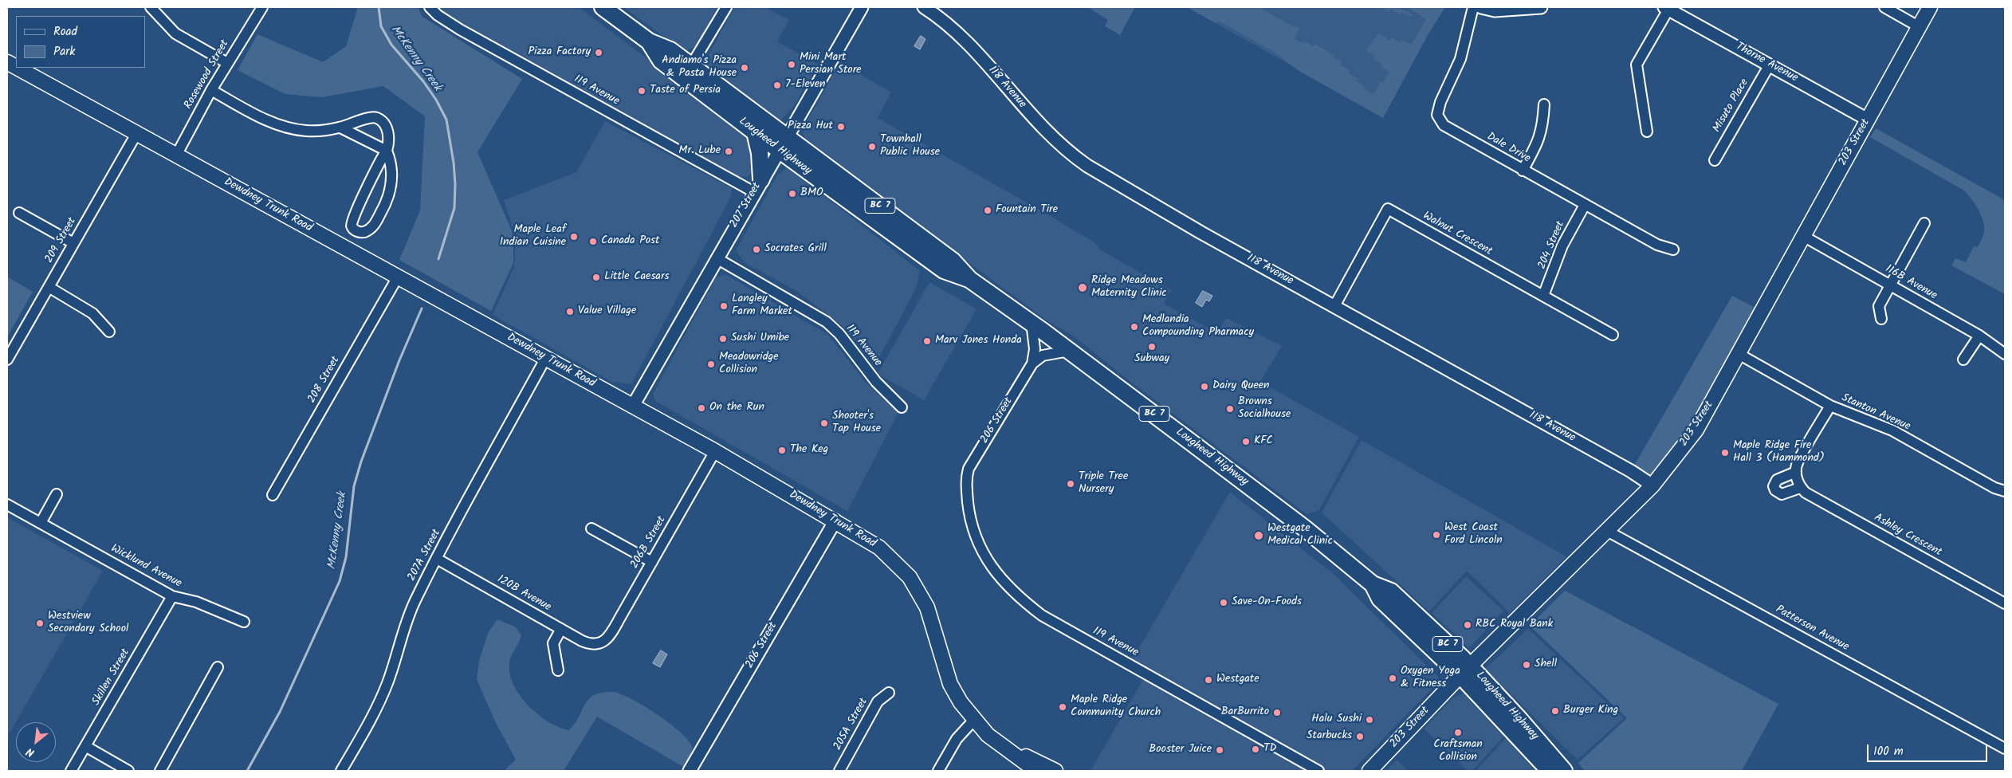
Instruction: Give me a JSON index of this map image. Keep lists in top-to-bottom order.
{
  "streets": {
    "highway": ["Lougheed Highway", "BC 7"],
    "main road": ["203 Street", "Dewdney Trunk Road"],
    "street": [
      "Thorne Avenue",
      "Rosewood Street",
      "118 Avenue",
      "119 Avenue",
      "Misuto Place",
      "Dale Drive",
      "207 Street",
      "Walnut Crescent",
      "209 Street",
      "204 Street",
      "116B Avenue",
      "208 Street",
      "Stanton Avenue",
      "206 Street",
      "Ashley Crescent",
      "206B Street",
      "207A Street",
      "Wicklund Avenue",
      "120B Avenue",
      "Patterson Avenue",
      "Skillen Street",
      "205A Street"
    ]
  },
  "crossings": [
    ["Thorne Avenue", "Misuto Place"],
    ["Thorne Avenue", "203 Street"],
    ["Rosewood Street", "Dewdney Trunk Road"],
    ["118 Avenue", "203 Street"],
    ["118 Avenue", "Walnut Crescent"],
    ["119 Avenue", "207 Street"],
    ["119 Avenue", "206 Street"],
    ["203 Street", "Lougheed Highway"],
    ["203 Street", "116B Avenue"],
    ["203 Street", "Stanton Avenue"],
    ["203 Street", "Patterson Avenue"],
    ["Lougheed Highway", "207 Street"],
    ["Lougheed Highway", "206 Street"],
    ["Dale Drive", "204 Street"],
    ["Dewdney Trunk Road", "207 Street"],
    ["Dewdney Trunk Road", "209 Street"],
    ["Dewdney Trunk Road", "208 Street"],
    ["Dewdney Trunk Road", "206 Street"],
    ["Dewdney Trunk Road", "206B Street"],
    ["Dewdney Trunk Road", "207A Street"],
    ["Walnut Crescent", "204 Street"],
    ["206B Street", "120B Avenue"],
    ["207A Street", "120B Avenue"],
    ["Wicklund Avenue", "Skillen Street"]
  ],
  "water": ["McKenny Creek"],
  "places": [
    "Pizza Factory",
    "Mini Mart Persian Store",
    "Andiamo's Pizza & Pasta House",
    "7-Eleven",
    "Taste of Persia",
    "Pizza Hut",
    "Townhall Public House",
    "Mr. Lube",
    "BMO",
    "Fountain Tire",
    "Maple Leaf Indian Cuisine",
    "Canada Post",
    "Socrates Grill",
    "Little Caesars",
    "Ridge Meadows Maternity Clinic",
    "Langley Farm Market",
    "Value Village",
    "Medlandia Compounding Pharmacy",
    "Sushi Umibe",
    "Marv Jones Honda",
    "Subway",
    "Meadowridge Collision",
    "Dairy Queen",
    "On the Run",
    "Browns Socialhouse",
    "Shooter's Tap House",
    "KFC",
    "The Keg",
    "Maple Ridge Fire Hall 3 (Hammond)",
    "Triple Tree Nursery",
    "West Coast Ford Lincoln",
    "Westgate Medical Clinic",
    "Save-On-Foods",
    "Westview Secondary School",
    "RBC Royal Bank",
    "Shell",
    "Oxygen Yoga & Fitness",
    "Westgate",
    "Maple Ridge Community Church",
    "Burger King",
    "BarBurrito",
    "Halu Sushi",
    "Craftsman Collision",
    "Starbucks",
    "TD",
    "Booster Juice"
  ],
  "legend": ["Road", "Park"],
  "scale_bar": "100 m",
  "north": "bottom left"
}
